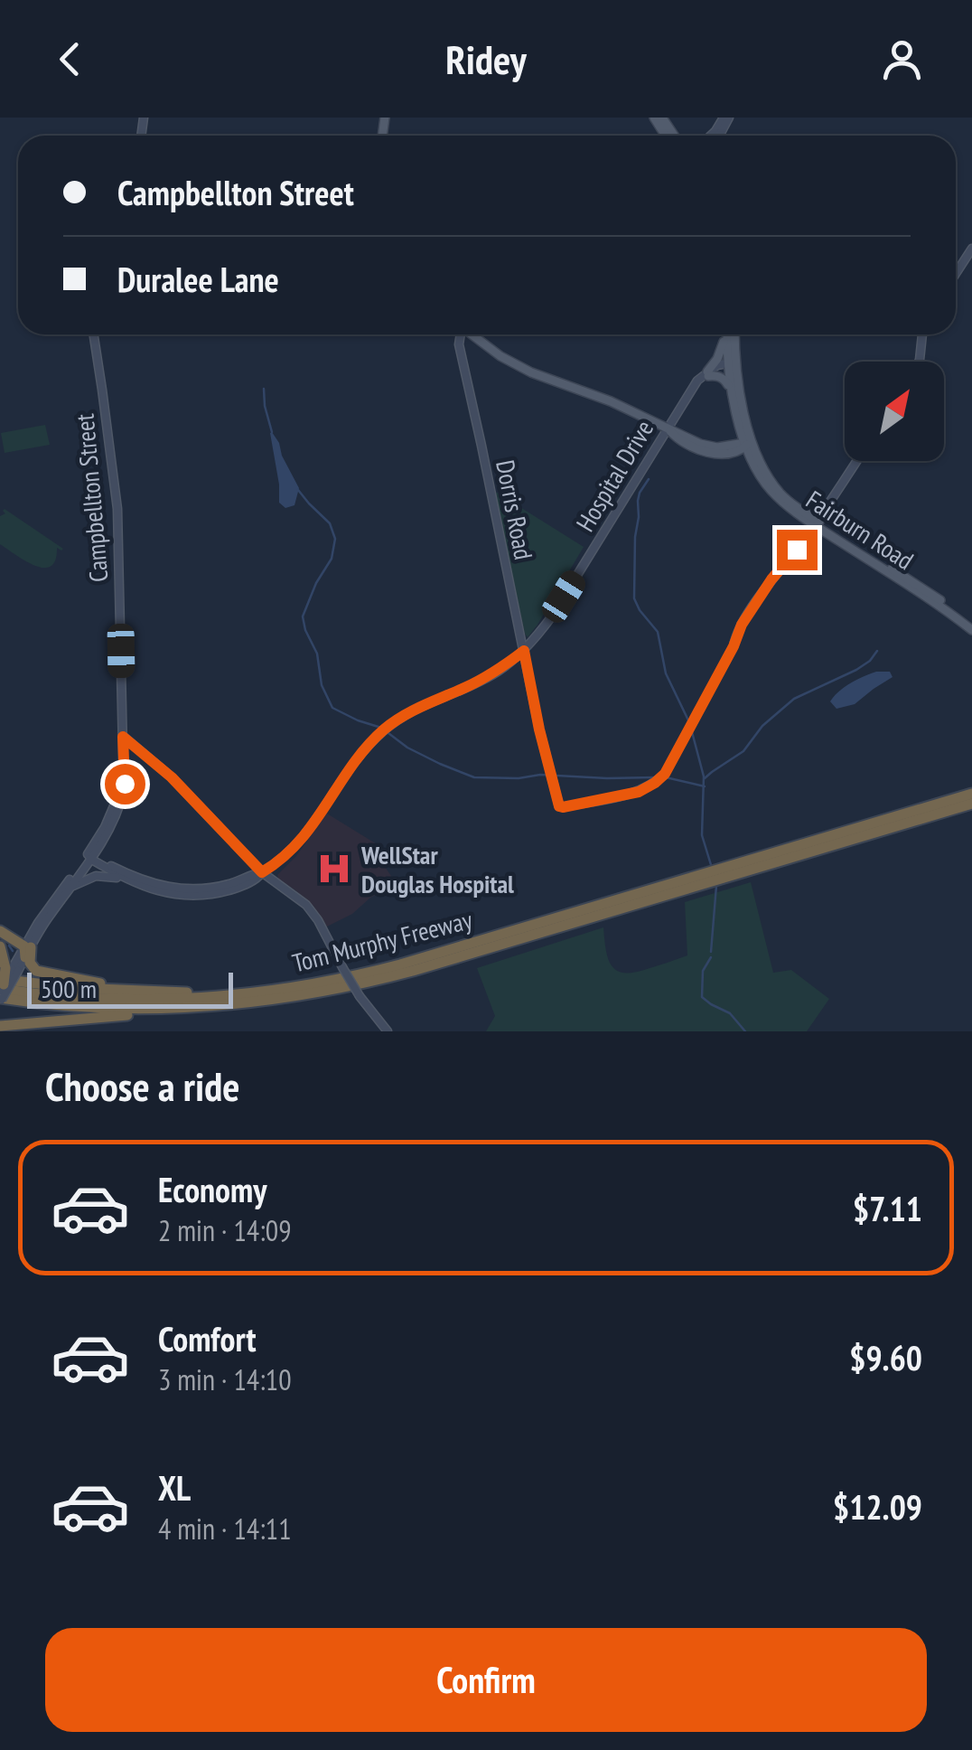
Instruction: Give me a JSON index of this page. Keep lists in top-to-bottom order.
{
  "streets": {
    "highway": ["Tom Murphy Freeway"],
    "main road": ["Fairburn Road"],
    "street": ["Hospital Drive", "Campbellton Street", "Dorris Road"]
  },
  "crossings": [
    ["Hospital Drive", "Campbellton Street"],
    ["Hospital Drive", "Dorris Road"],
    ["Campbellton Street", "Tom Murphy Freeway"],
    ["Dorris Road", "Fairburn Road"]
  ],
  "places": {
    "hospital": ["WellStar Douglas Hospital"]
  },
  "scale_bar": "500 m",
  "north": "top right",
  "page": {
    "header": "Ridey",
    "banner": ["Campbellton Street", "Duralee Lane"],
    "scale": "500 m",
    "heading": "Choose a ride",
    "list": [
      {
        "name": "Economy",
        "note": "2 min · 14:09",
        "value": "$7.11"
      },
      {
        "name": "Comfort",
        "note": "3 min · 14:10",
        "value": "$9.60"
      },
      {
        "name": "XL",
        "note": "4 min · 14:11",
        "value": "$12.09"
      }
    ],
    "buttons": "Confirm"
  }
}
